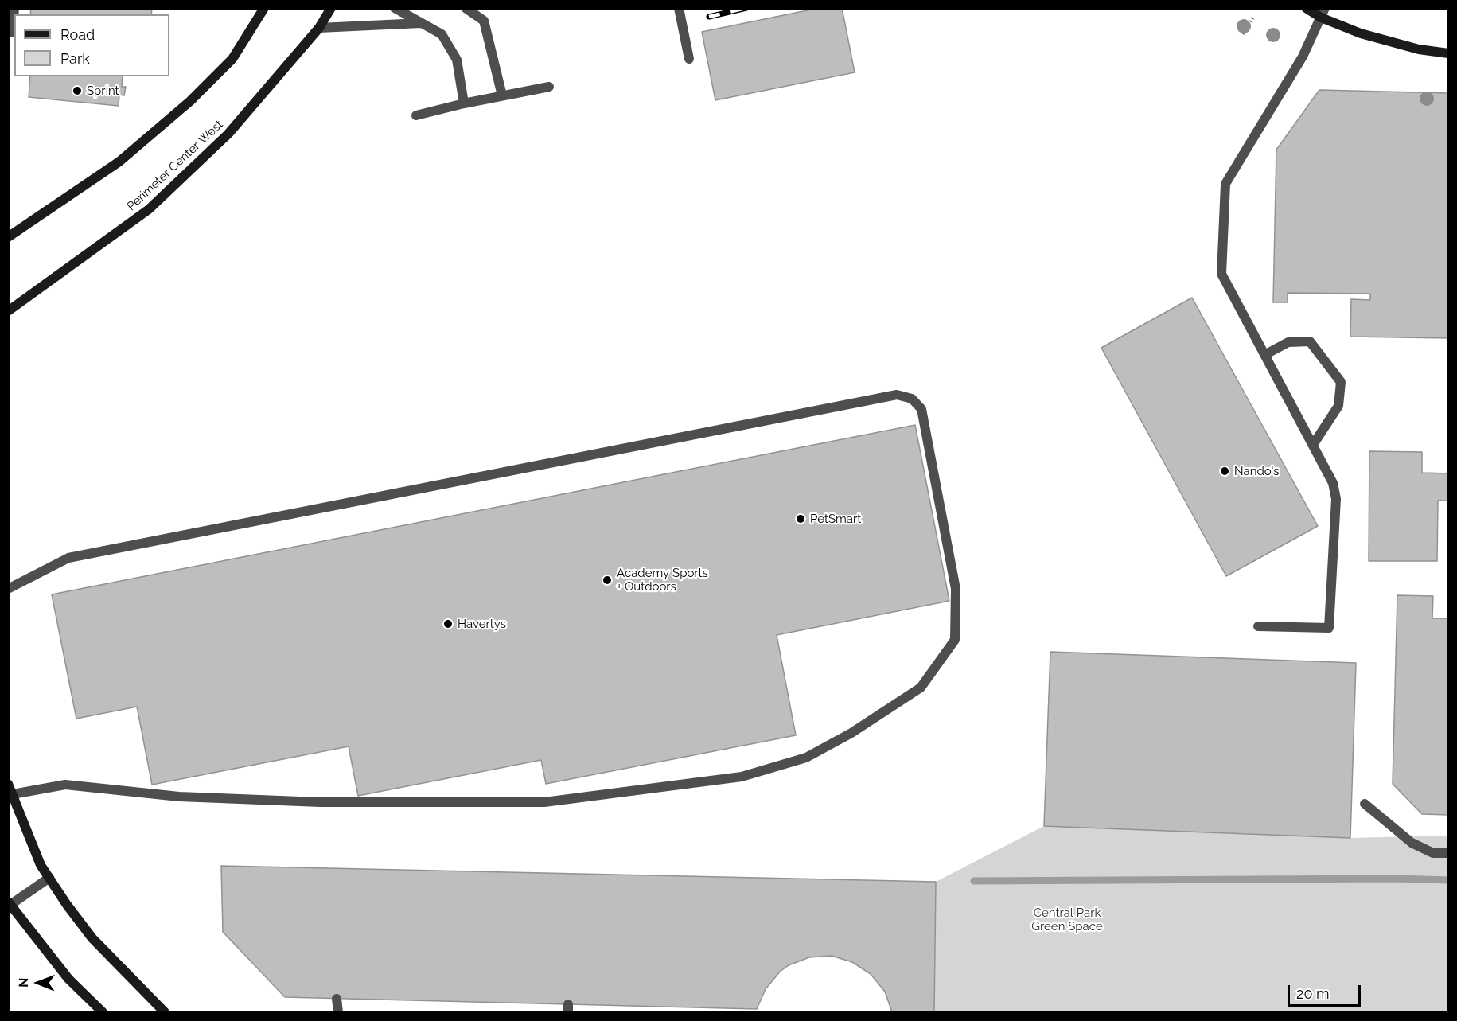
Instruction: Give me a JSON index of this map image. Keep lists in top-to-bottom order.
{
  "streets": {
    "main road": ["Perimeter Center West"]
  },
  "parks": ["Central Park Green Space"],
  "places": [
    "Sprint",
    "Nando's",
    "PetSmart",
    "Academy Sports + Outdoors",
    "Havertys"
  ],
  "legend": ["Road", "Park"],
  "scale_bar": "20 m",
  "north": "left"
}
